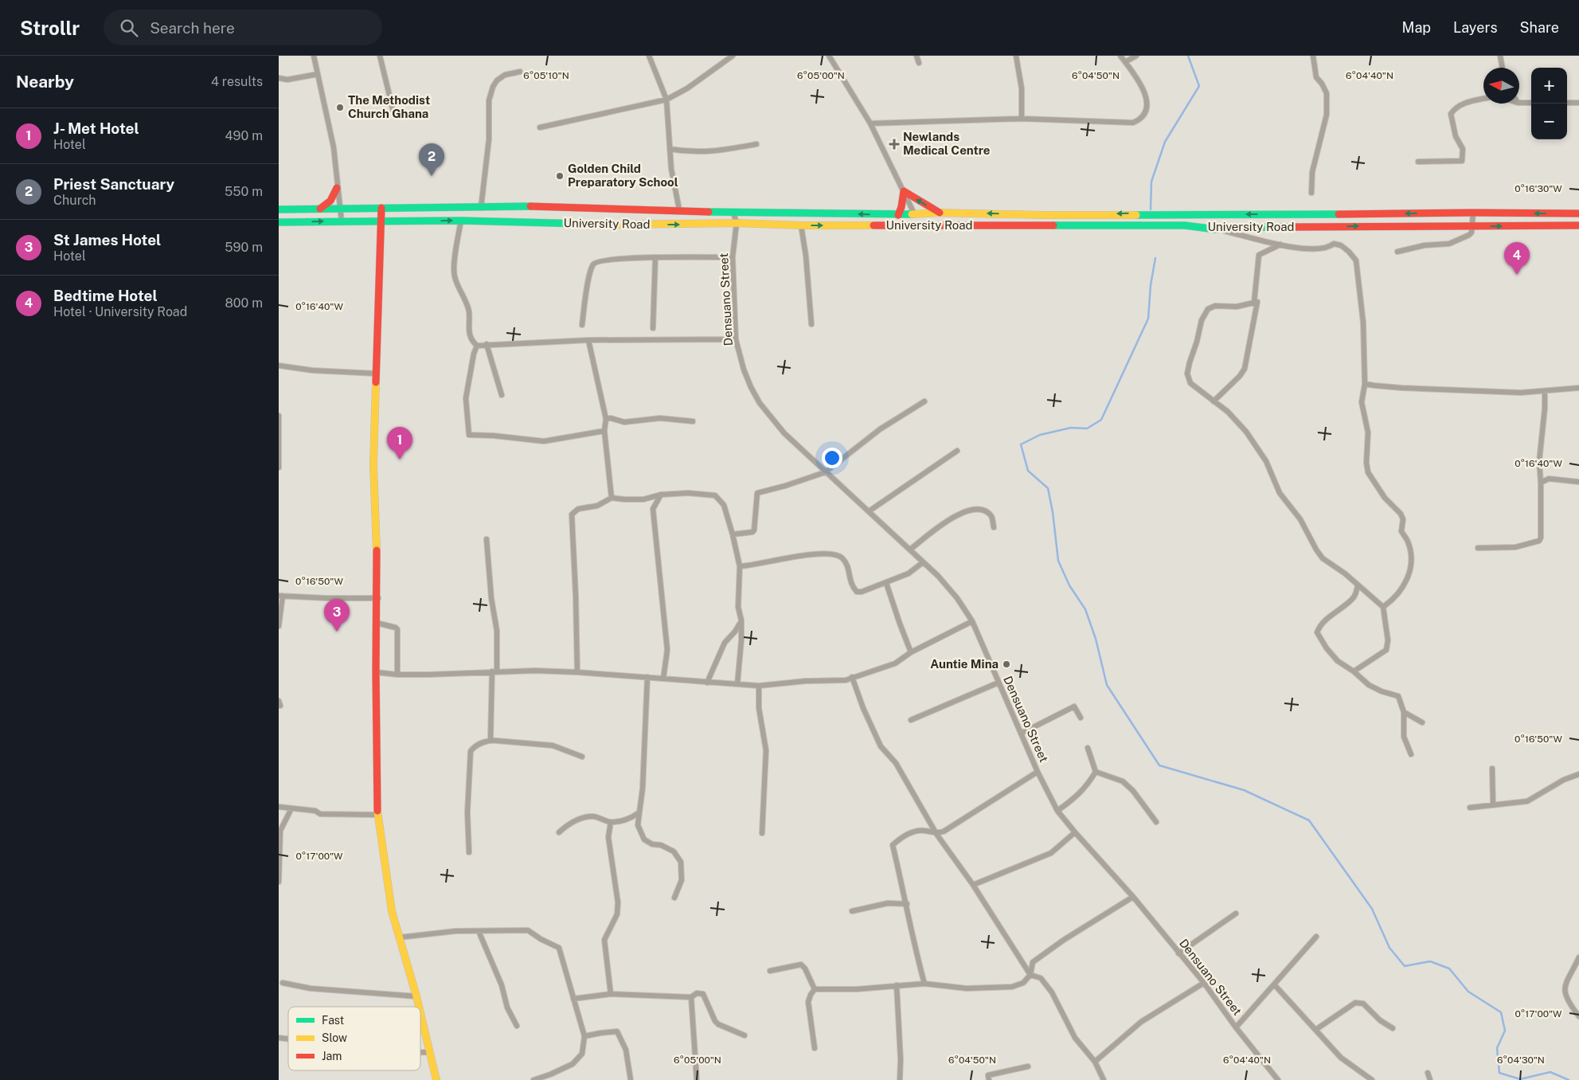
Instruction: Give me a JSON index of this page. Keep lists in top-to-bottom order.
{
  "streets": {
    "main road": ["University Road"],
    "street": ["Densuano Street"]
  },
  "crossings": [
    ["University Road", "Densuano Street"]
  ],
  "places": {
    "other": ["The Methodist Church Ghana", "Golden Child Preparatory School", "Auntie Mina"],
    "health": ["Newlands Medical Centre"]
  },
  "legend": ["Fast", "Slow", "Jam"],
  "north": "left",
  "page": {
    "header": "Strollr",
    "search": "Search here",
    "nav": ["Map", "Layers", "Share"],
    "heading": ["Nearby", "4 results"],
    "map_buttons": ["+", "−"],
    "list": [
      {
        "mark": "1",
        "name": "J- Met Hotel",
        "note": "Hotel",
        "value": "490 m"
      },
      {
        "mark": "2",
        "name": "Priest Sanctuary",
        "note": "Church",
        "value": "550 m"
      },
      {
        "mark": "3",
        "name": "St James Hotel",
        "note": "Hotel",
        "value": "590 m"
      },
      {
        "mark": "4",
        "name": "Bedtime Hotel",
        "note": "Hotel · University Road",
        "value": "800 m"
      }
    ],
    "pins": [
      "2",
      "4",
      "1",
      "3"
    ]
  },
  "coordinates": [
    "6°05'10\"N",
    "6°05'00\"N",
    "6°04'50\"N",
    "6°04'40\"N",
    "0°16'30\"W",
    "0°16'40\"W",
    "0°16'50\"W",
    "0°17'00\"W",
    "6°04'30\"N"
  ]
}
